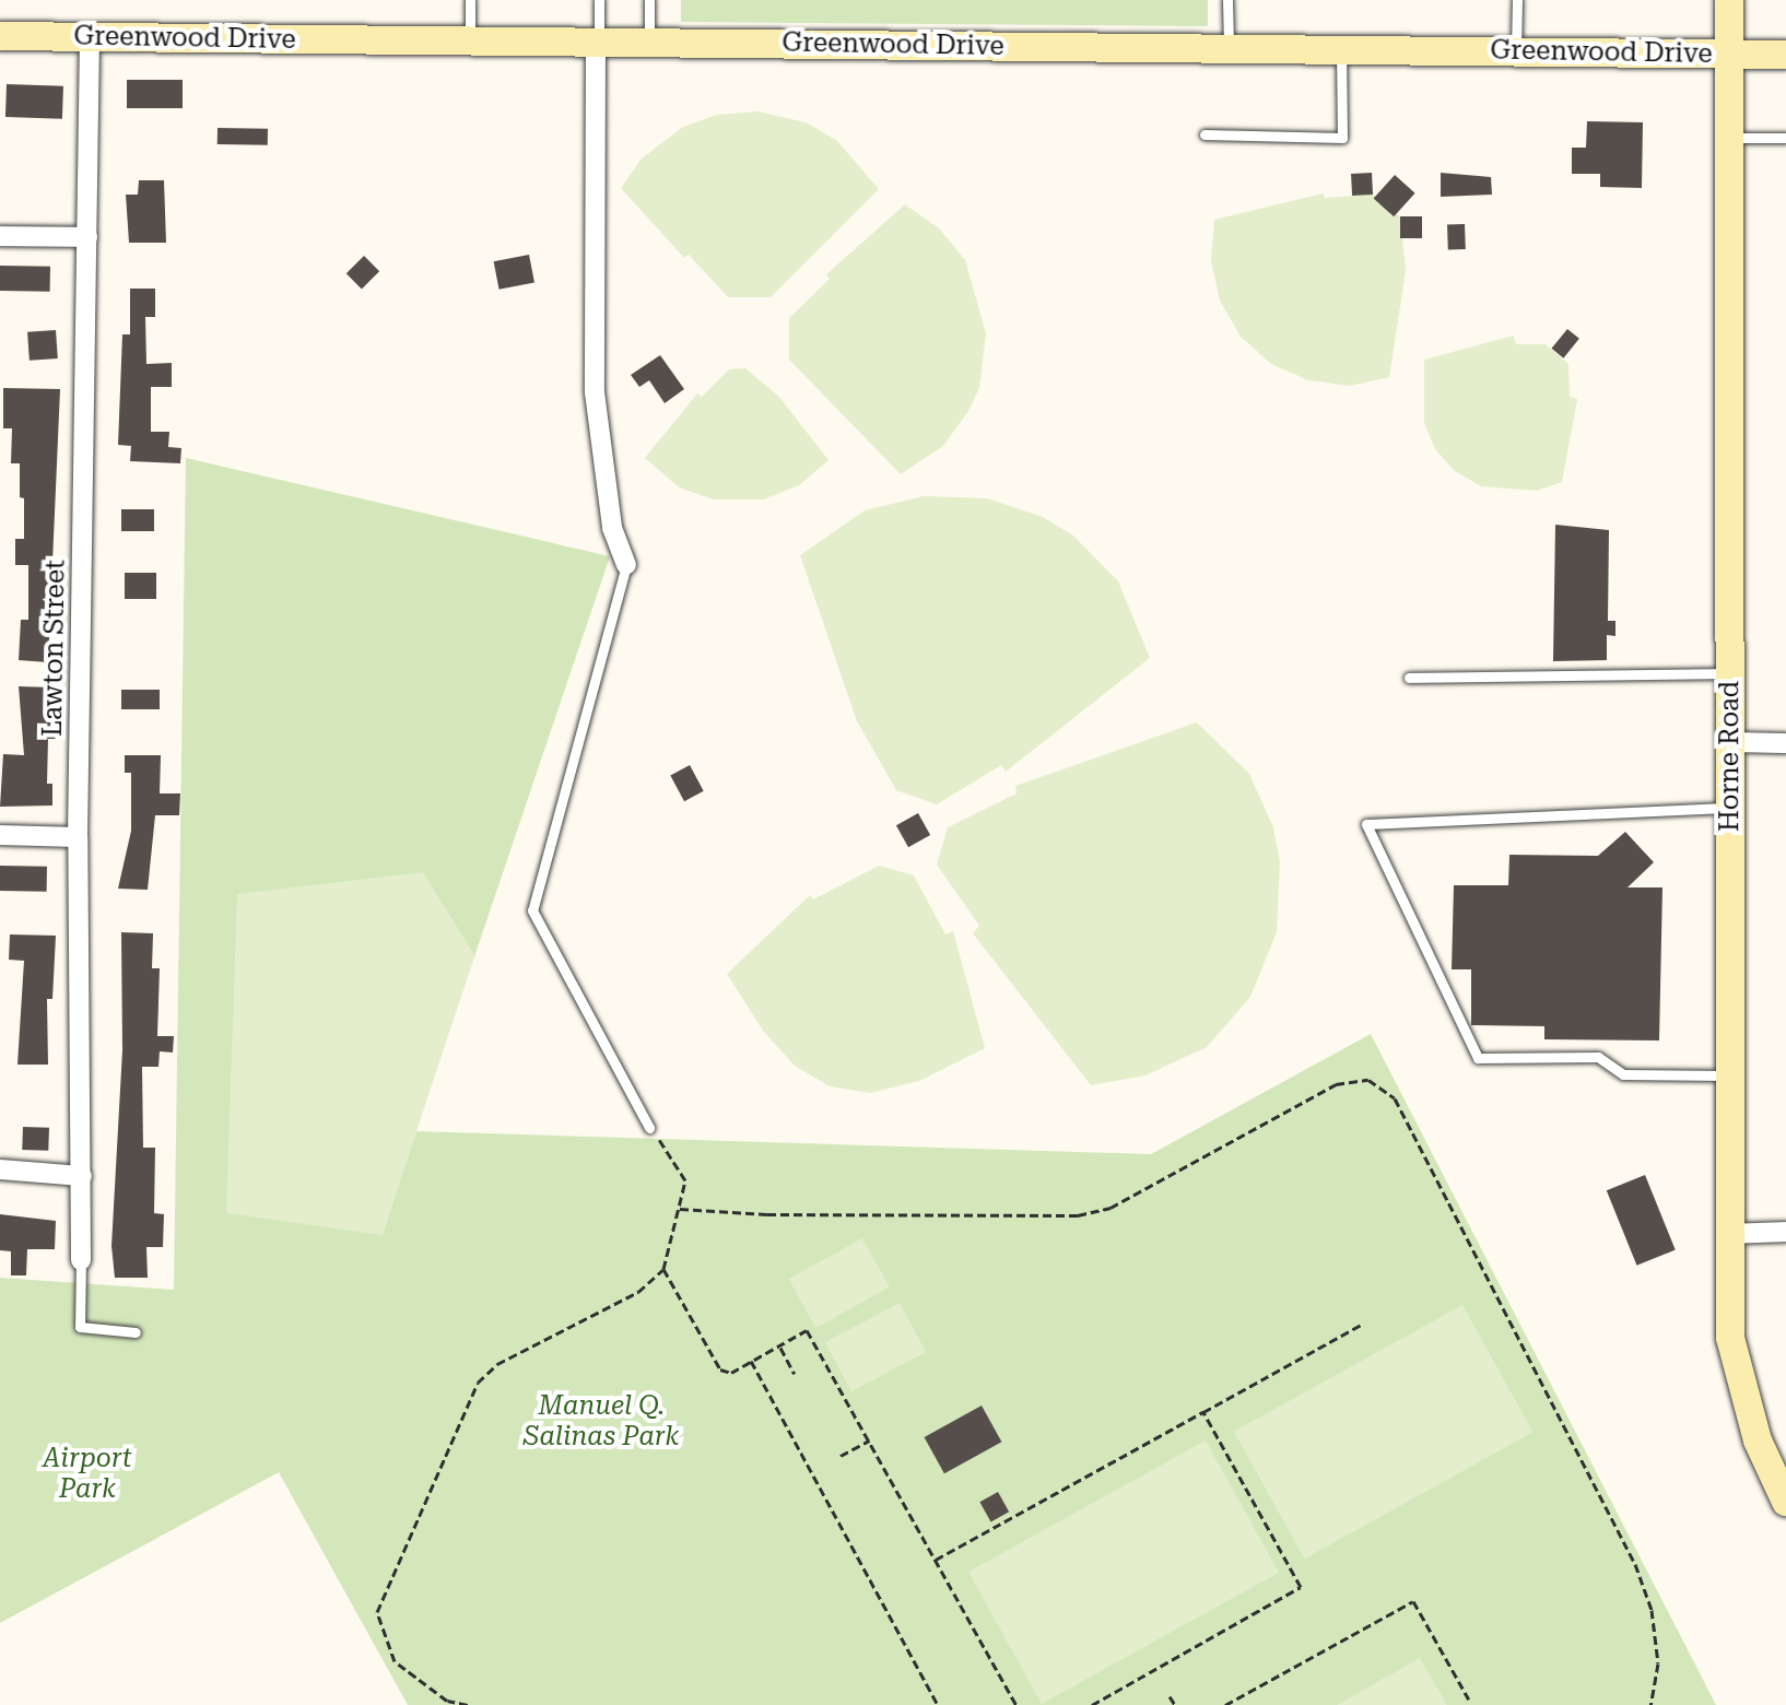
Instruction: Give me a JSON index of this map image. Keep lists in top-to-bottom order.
{
  "streets": {
    "main road": ["Greenwood Drive", "Horne Road"],
    "street": ["Lawton Street"]
  },
  "crossings": [
    ["Greenwood Drive", "Lawton Street"],
    ["Greenwood Drive", "Horne Road"]
  ],
  "parks": ["Manuel Q. Salinas Park", "Airport Park"]
}
